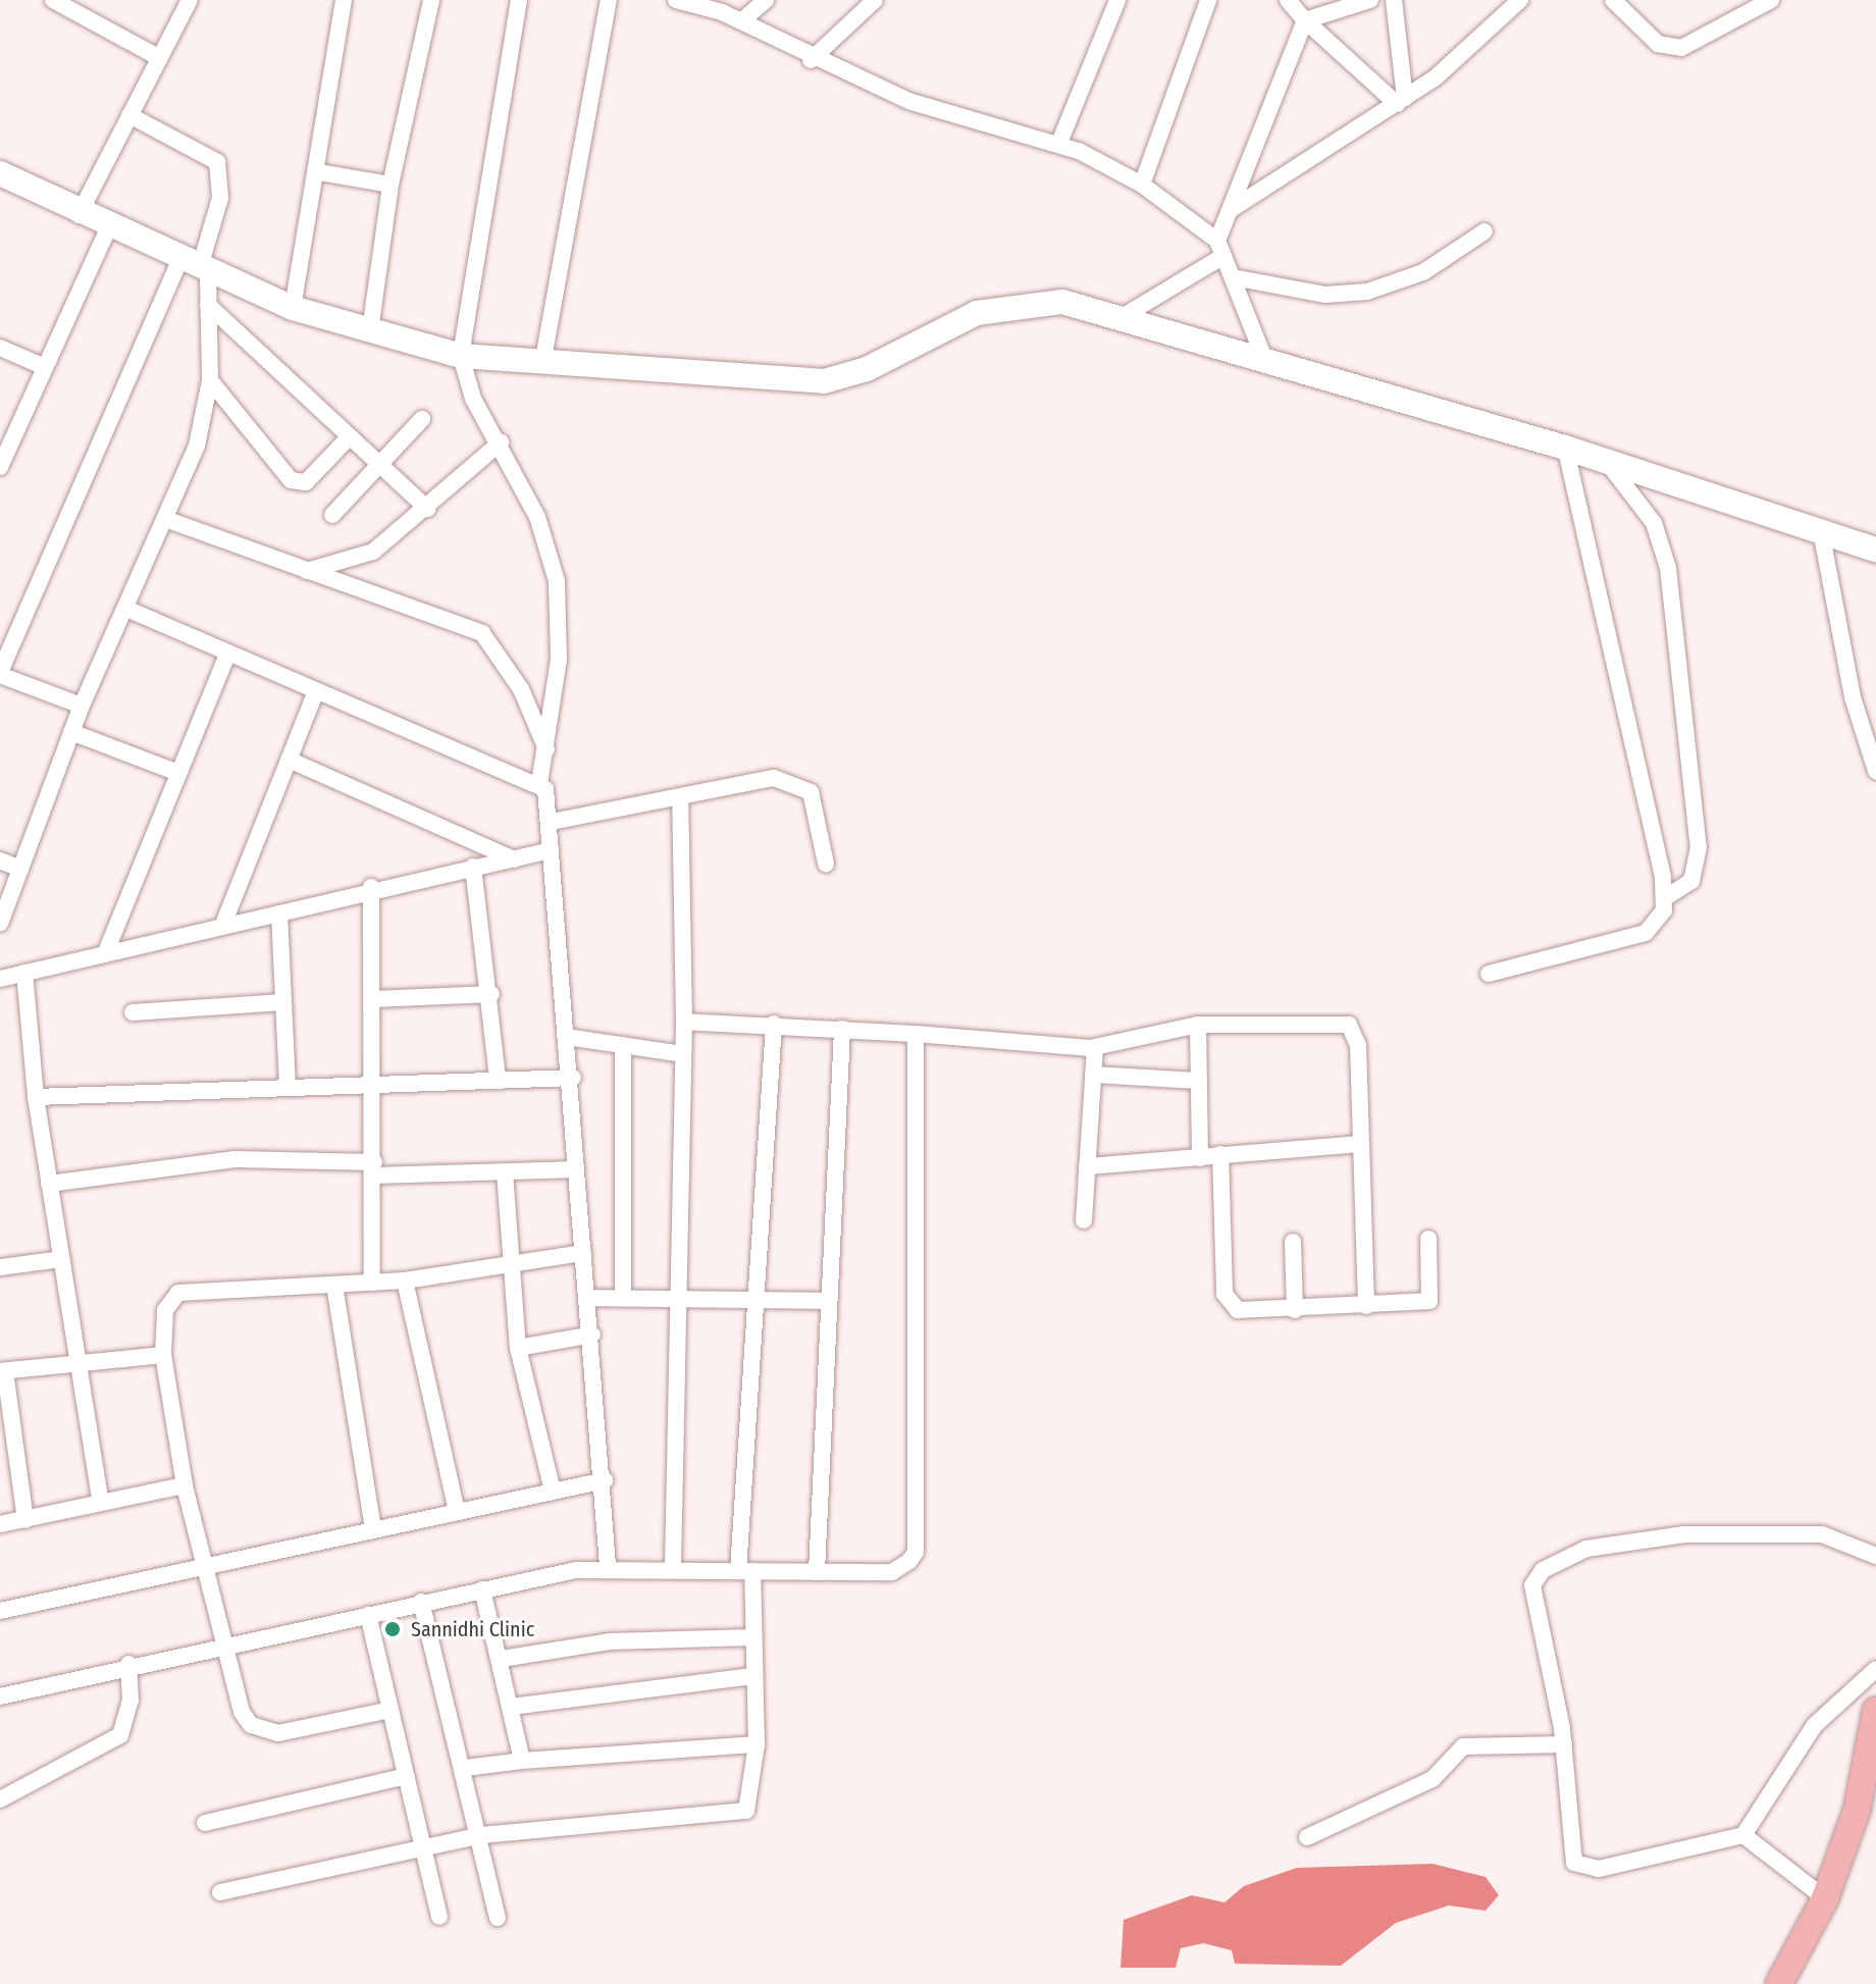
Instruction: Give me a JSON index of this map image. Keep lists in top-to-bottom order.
{
  "places": ["Sannidhi Clinic"]
}
